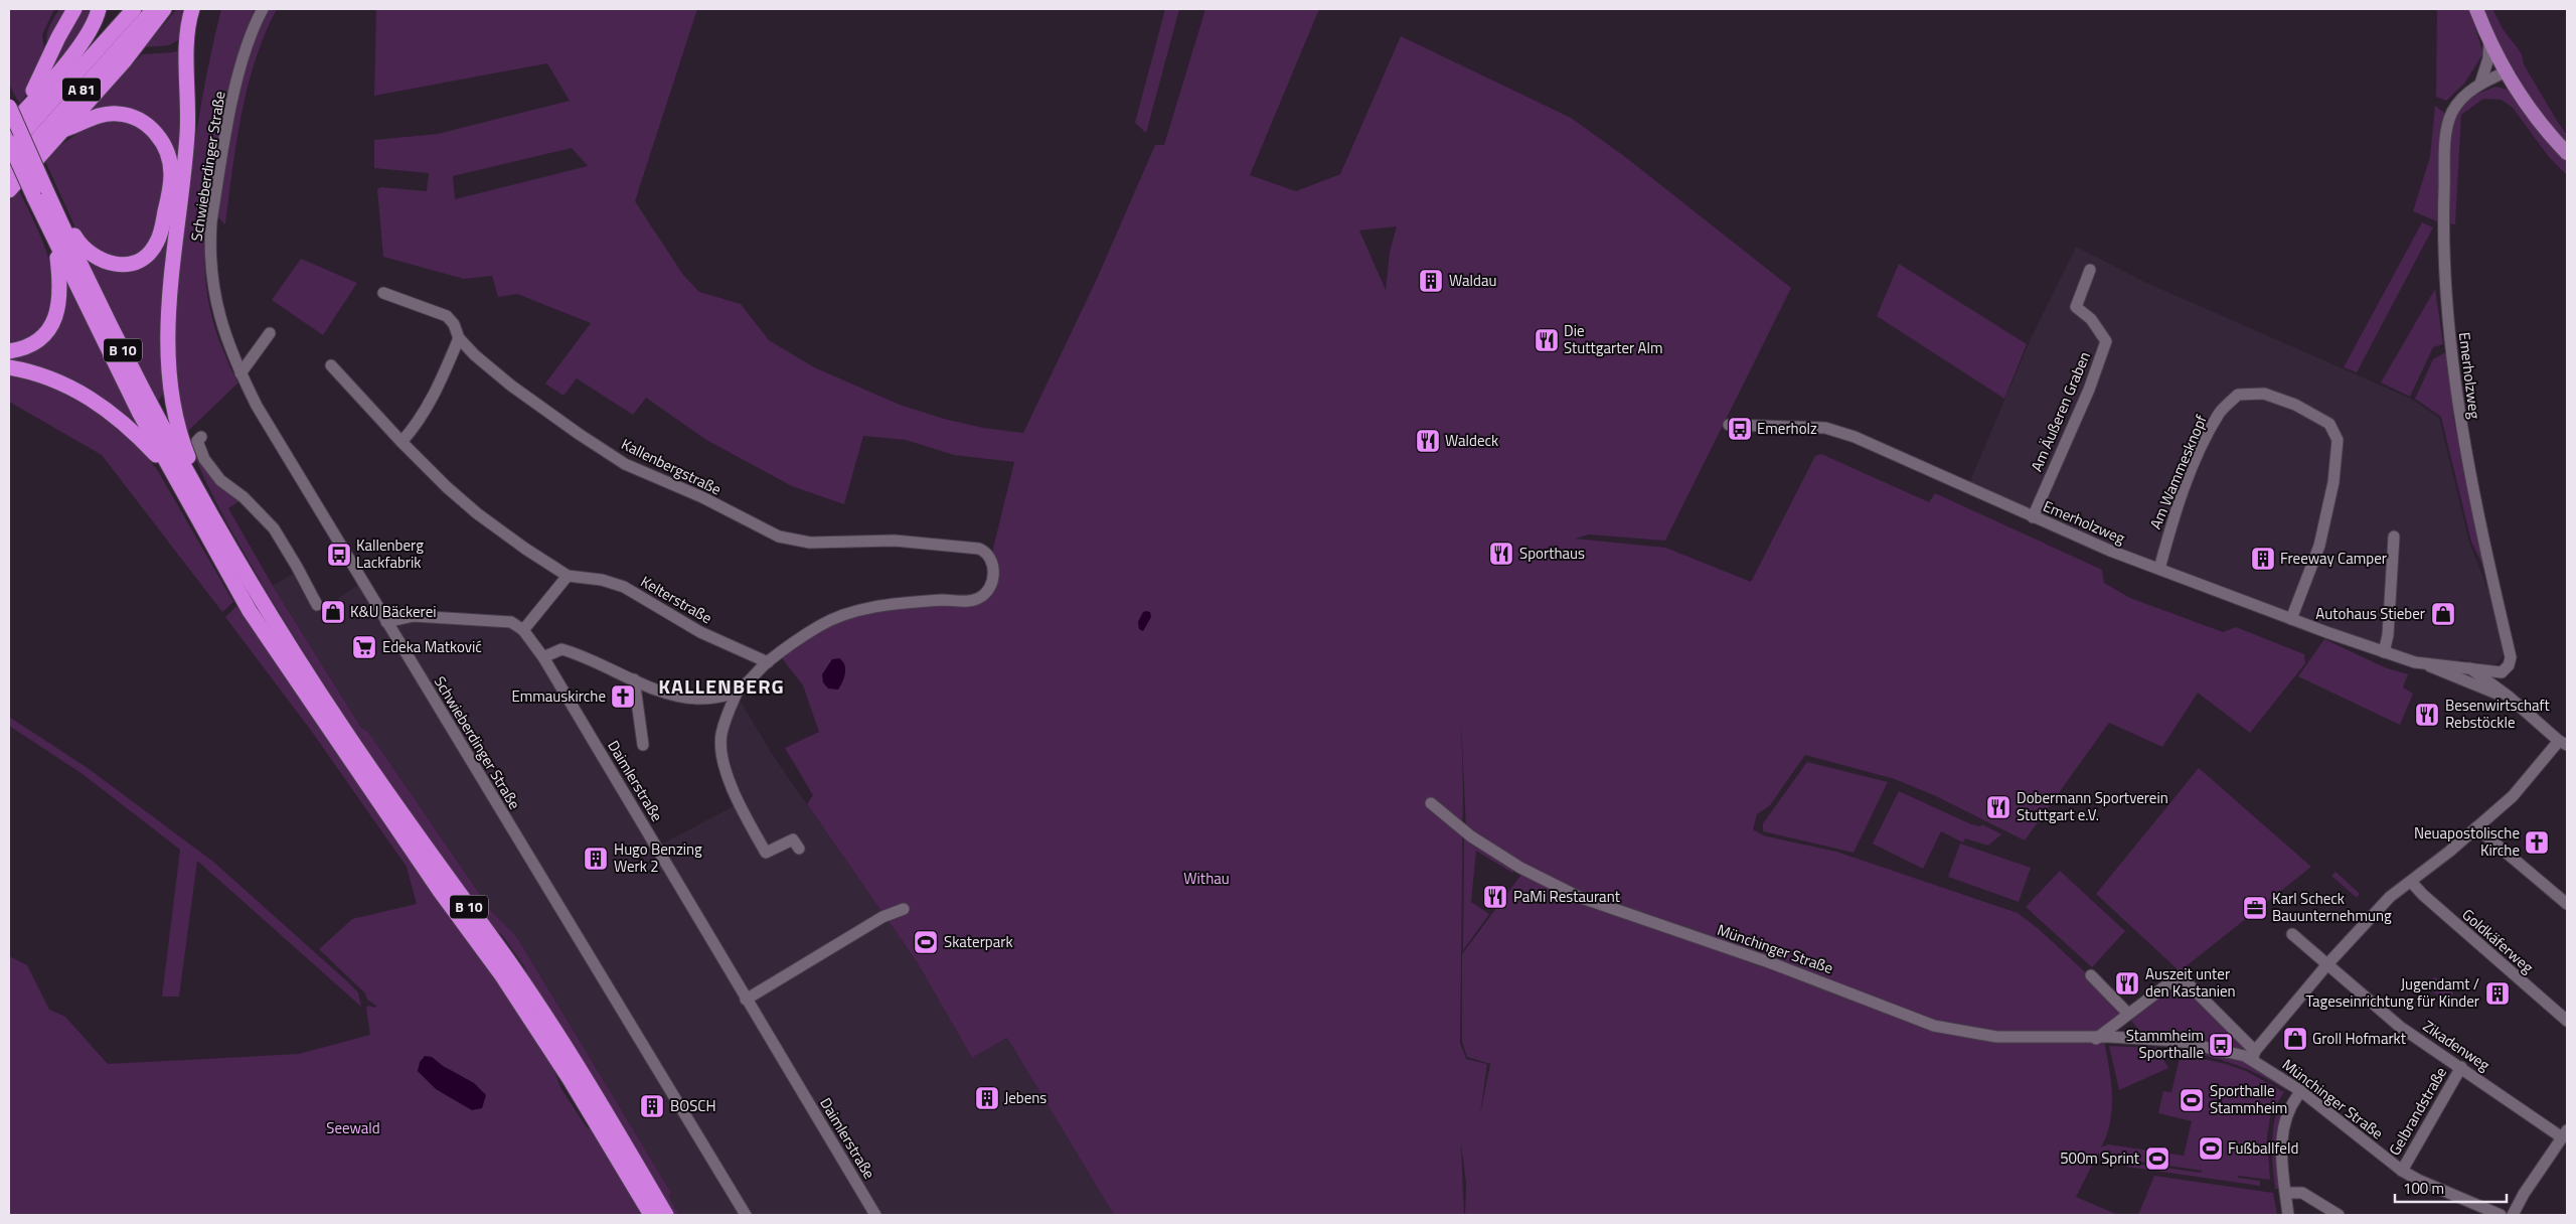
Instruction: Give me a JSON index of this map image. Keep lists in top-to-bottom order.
{
  "streets": {
    "highway": ["A 81", "B 10"],
    "street": [
      "Schwieberdinger Straße",
      "Emerholzweg",
      "Am Äußeren Graben",
      "Kallenbergstraße",
      "Am Wammesknopf",
      "Kelterstraße",
      "Daimlerstraße",
      "Goldkäferweg",
      "Münchinger Straße",
      "Zikadenweg",
      "Gelbrandstraße"
    ]
  },
  "crossings": [
    ["Emerholzweg", "Am Äußeren Graben"],
    ["Emerholzweg", "Am Wammesknopf"],
    ["Kallenbergstraße", "Kelterstraße"],
    ["Münchinger Straße", "Gelbrandstraße"],
    ["Zikadenweg", "Gelbrandstraße"]
  ],
  "districts": ["KALLENBERG"],
  "parks": ["Withau", "Seewald"],
  "places": {
    "building": [
      "Waldau",
      "Freeway Camper",
      "Hugo Benzing Werk 2",
      "Jugendamt / Tageseinrichtung für Kinder",
      "Jebens",
      "BOSCH"
    ],
    "restaurant": [
      "Die Stuttgarter Alm",
      "Waldeck",
      "Sporthaus",
      "Besenwirtschaft Rebstöckle",
      "Dobermann Sportverein Stuttgart e.V.",
      "PaMi Restaurant",
      "Auszeit unter den Kastanien"
    ],
    "bus stop": ["Emerholz", "Kallenberg Lackfabrik", "Stammheim Sporthalle"],
    "shop": ["K&U Bäckerei", "Autohaus Stieber", "Groll Hofmarkt"],
    "supermarket": ["Edeka Matković"],
    "church": ["Emmauskirche", "Neuapostolische Kirche"],
    "office": ["Karl Scheck Bauunternehmung"],
    "sports": [
      "Skaterpark",
      "Sporthalle Stammheim",
      "Fußballfeld",
      "500m Sprint"
    ]
  },
  "scale_bar": "100 m"
}
